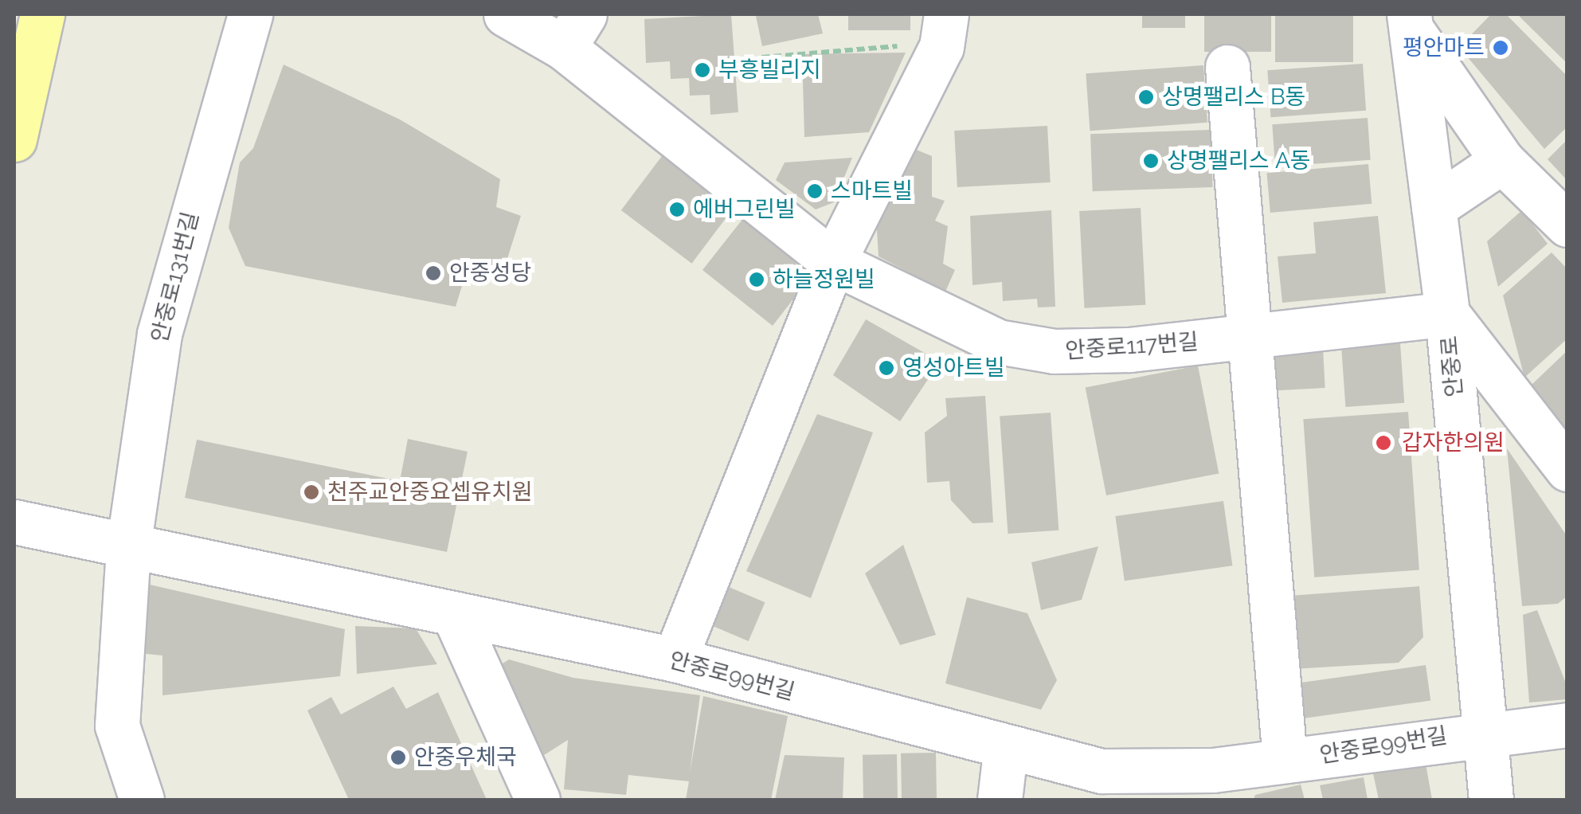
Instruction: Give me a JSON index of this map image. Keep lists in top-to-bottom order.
{
  "streets": {
    "street": [
      "안중로131번길",
      "안중로117번길",
      "안중로",
      "안중로99번길"
    ]
  },
  "crossings": [
    ["안중로131번길", "안중로99번길"],
    ["안중로117번길", "안중로"],
    ["안중로", "안중로99번길"]
  ],
  "places": [
    "평안마트",
    "부흥빌리지",
    "상명팰리스 B동",
    "상명팰리스 A동",
    "스마트빌",
    "에버그린빌",
    "안중성당",
    "하늘정원빌",
    "영성아트빌",
    "갑자한의원",
    "천주교안중요셉유치원",
    "안중우체국"
  ]
}
